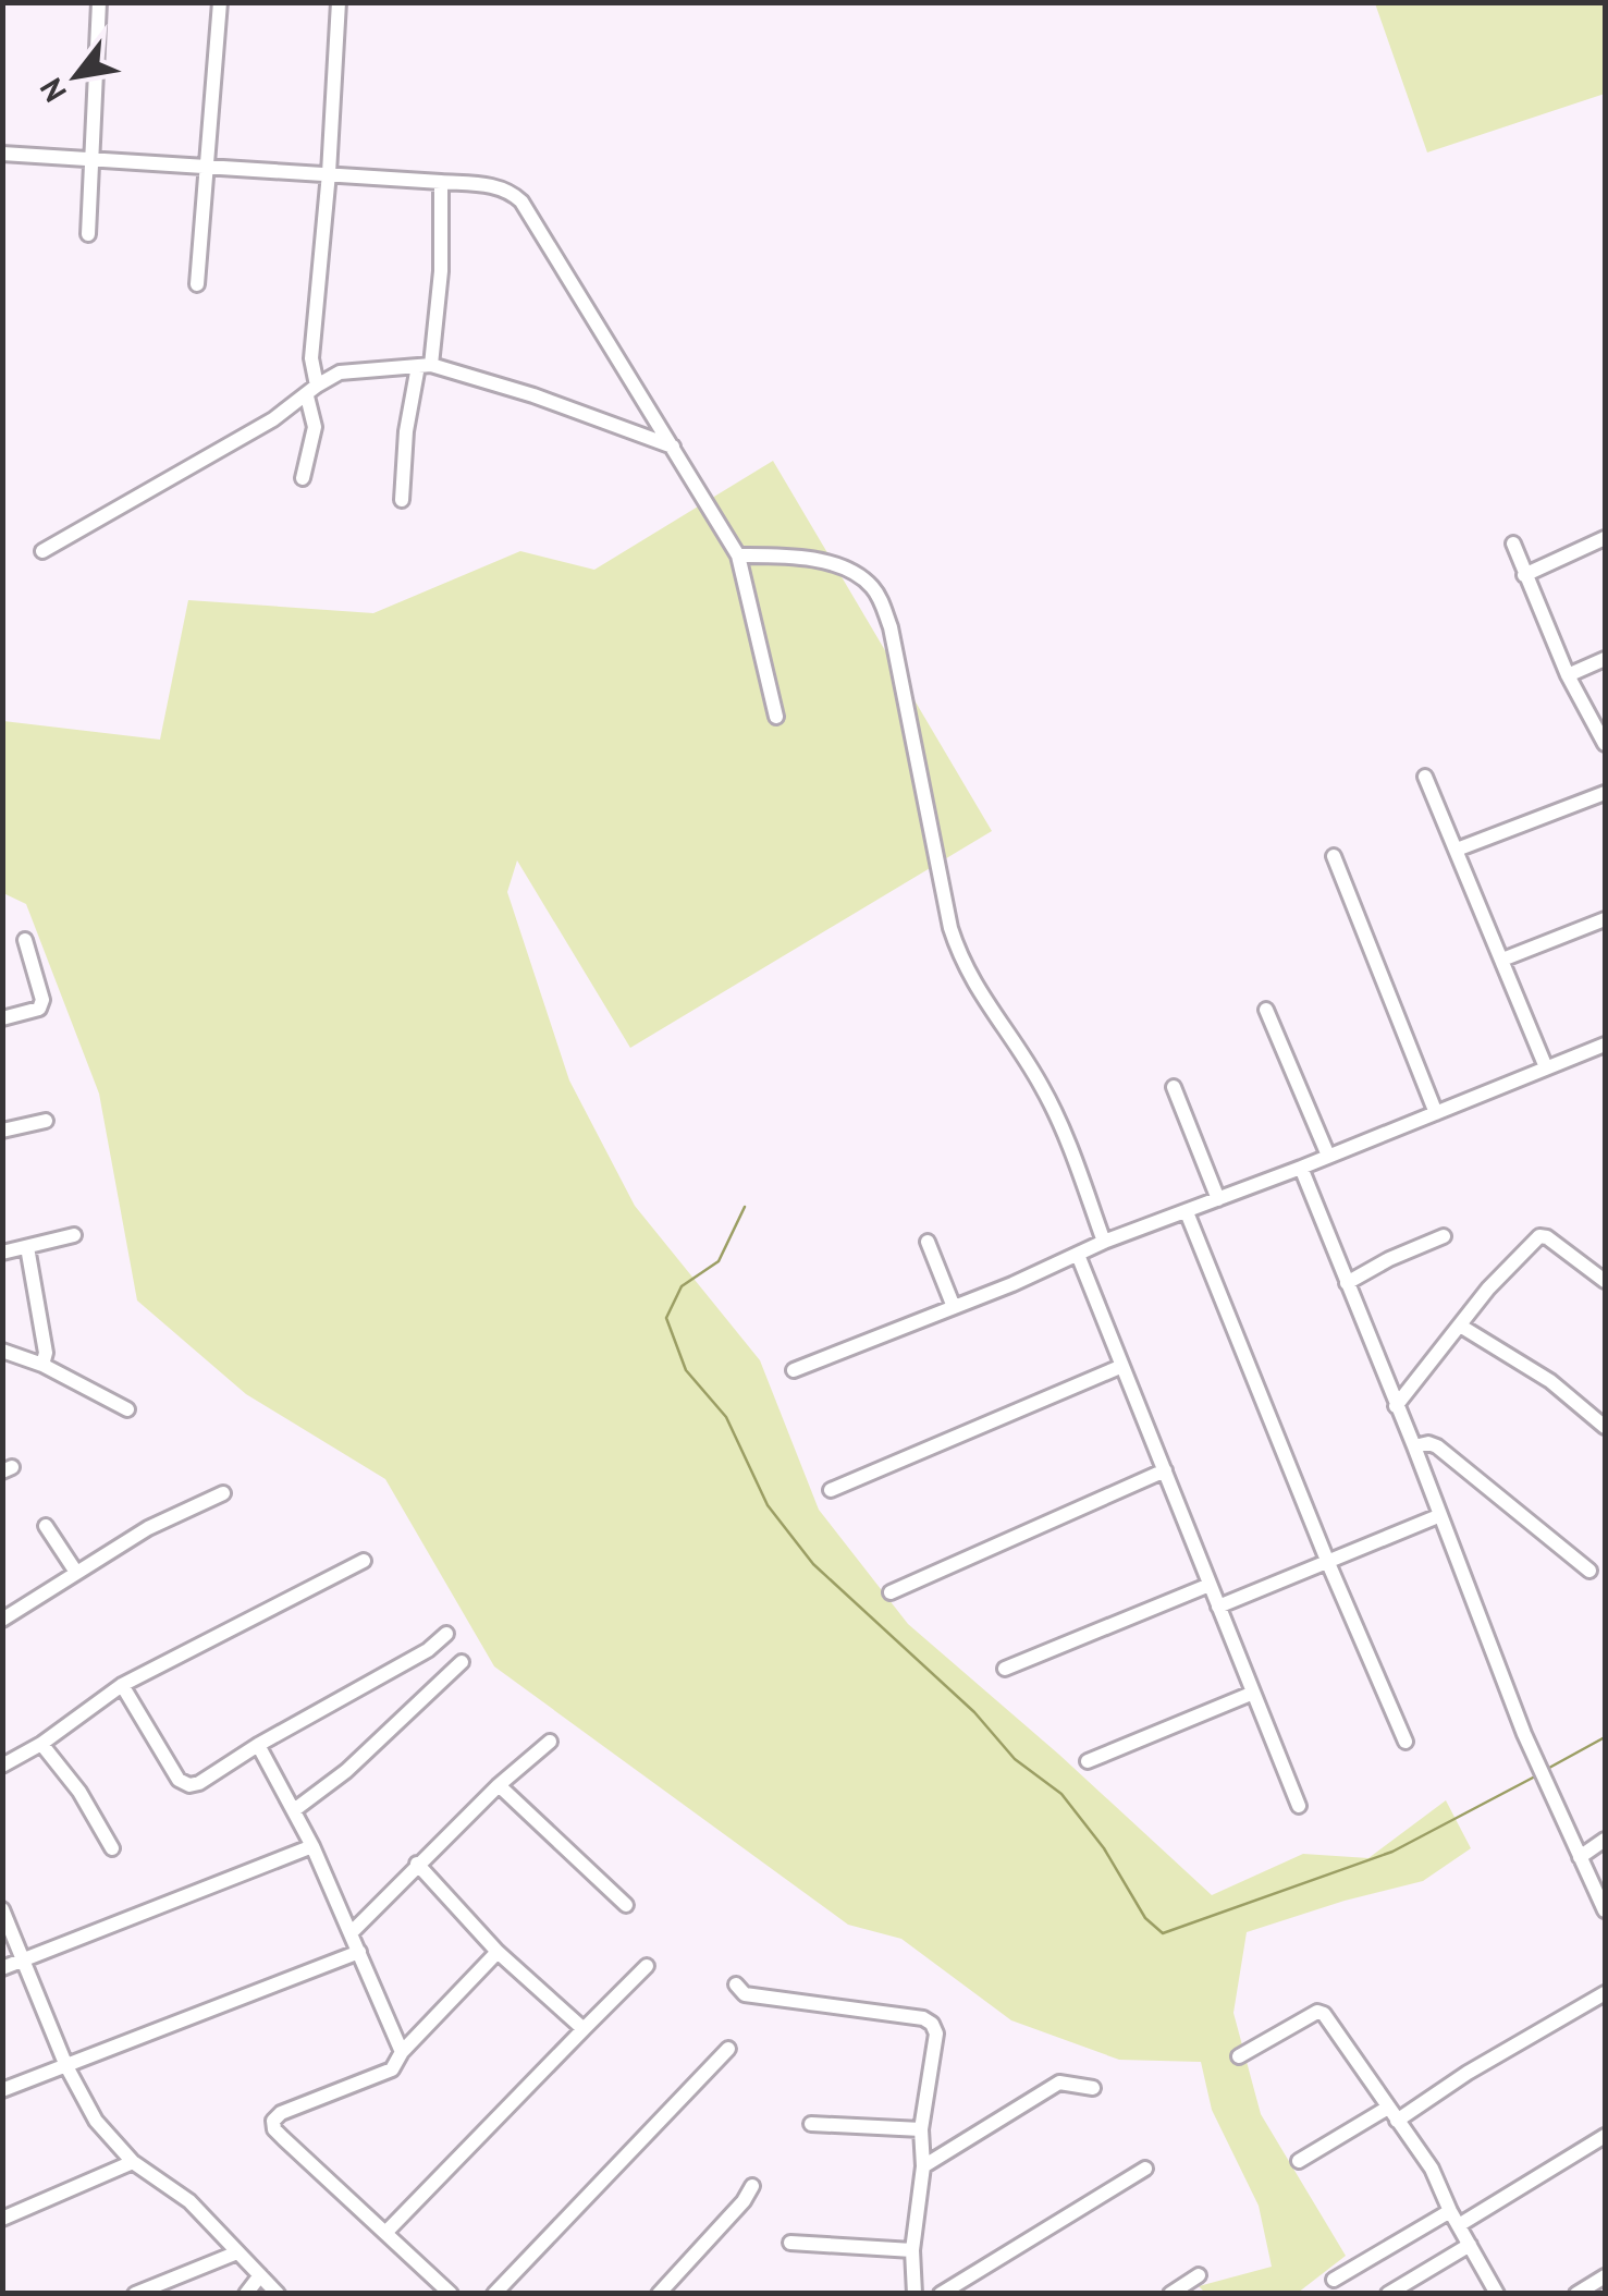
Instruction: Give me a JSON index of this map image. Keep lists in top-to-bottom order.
{
  "north": "bottom left"
}
